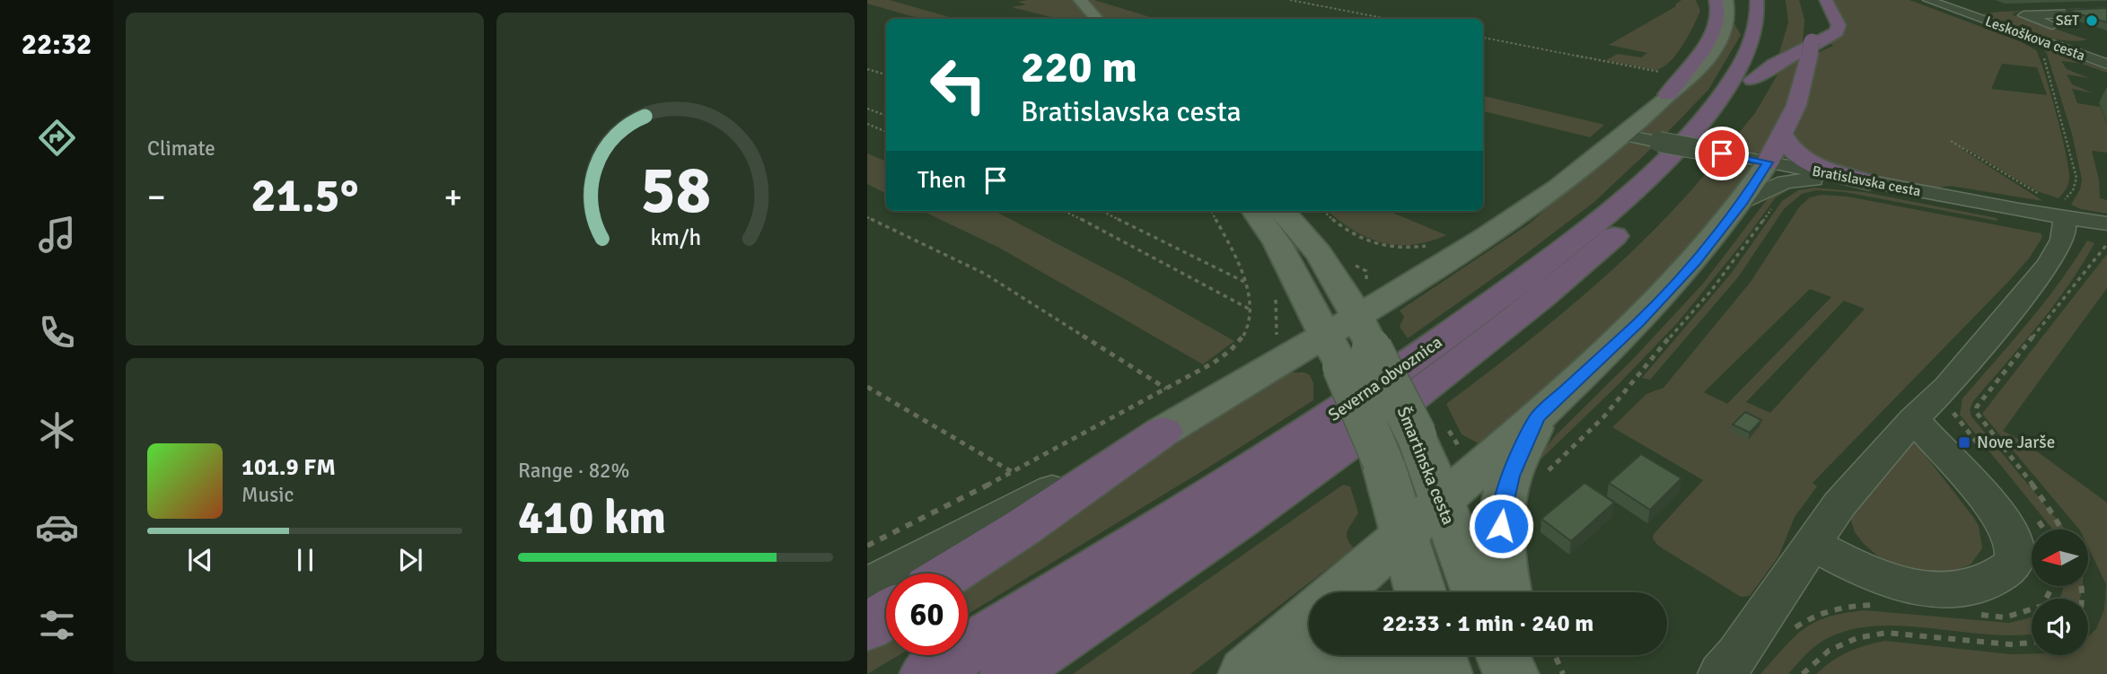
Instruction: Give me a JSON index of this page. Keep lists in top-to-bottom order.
{
  "streets": {
    "highway": ["Severna obvoznica"],
    "main road": ["Šmartinska cesta"],
    "street": ["Leskoškova cesta", "Bratislavska cesta"]
  },
  "places": {
    "other": ["S&T"],
    "transit": ["Nove Jarše"]
  },
  "north": "left",
  "page": {
    "tabs": "22:32",
    "tile": [
      "Climate",
      ["Range · 82%", "410 km"]
    ],
    "turn": ["220 m", "Bratislavska cesta"],
    "then": "Then",
    "heat": ["−", "21.5°", "+"],
    "song": ["101.9 FM", "Music"],
    "limit": "60",
    "trip": "22:33 · 1 min · 240 m",
    "gauge": ["58", "km/h"]
  }
}
